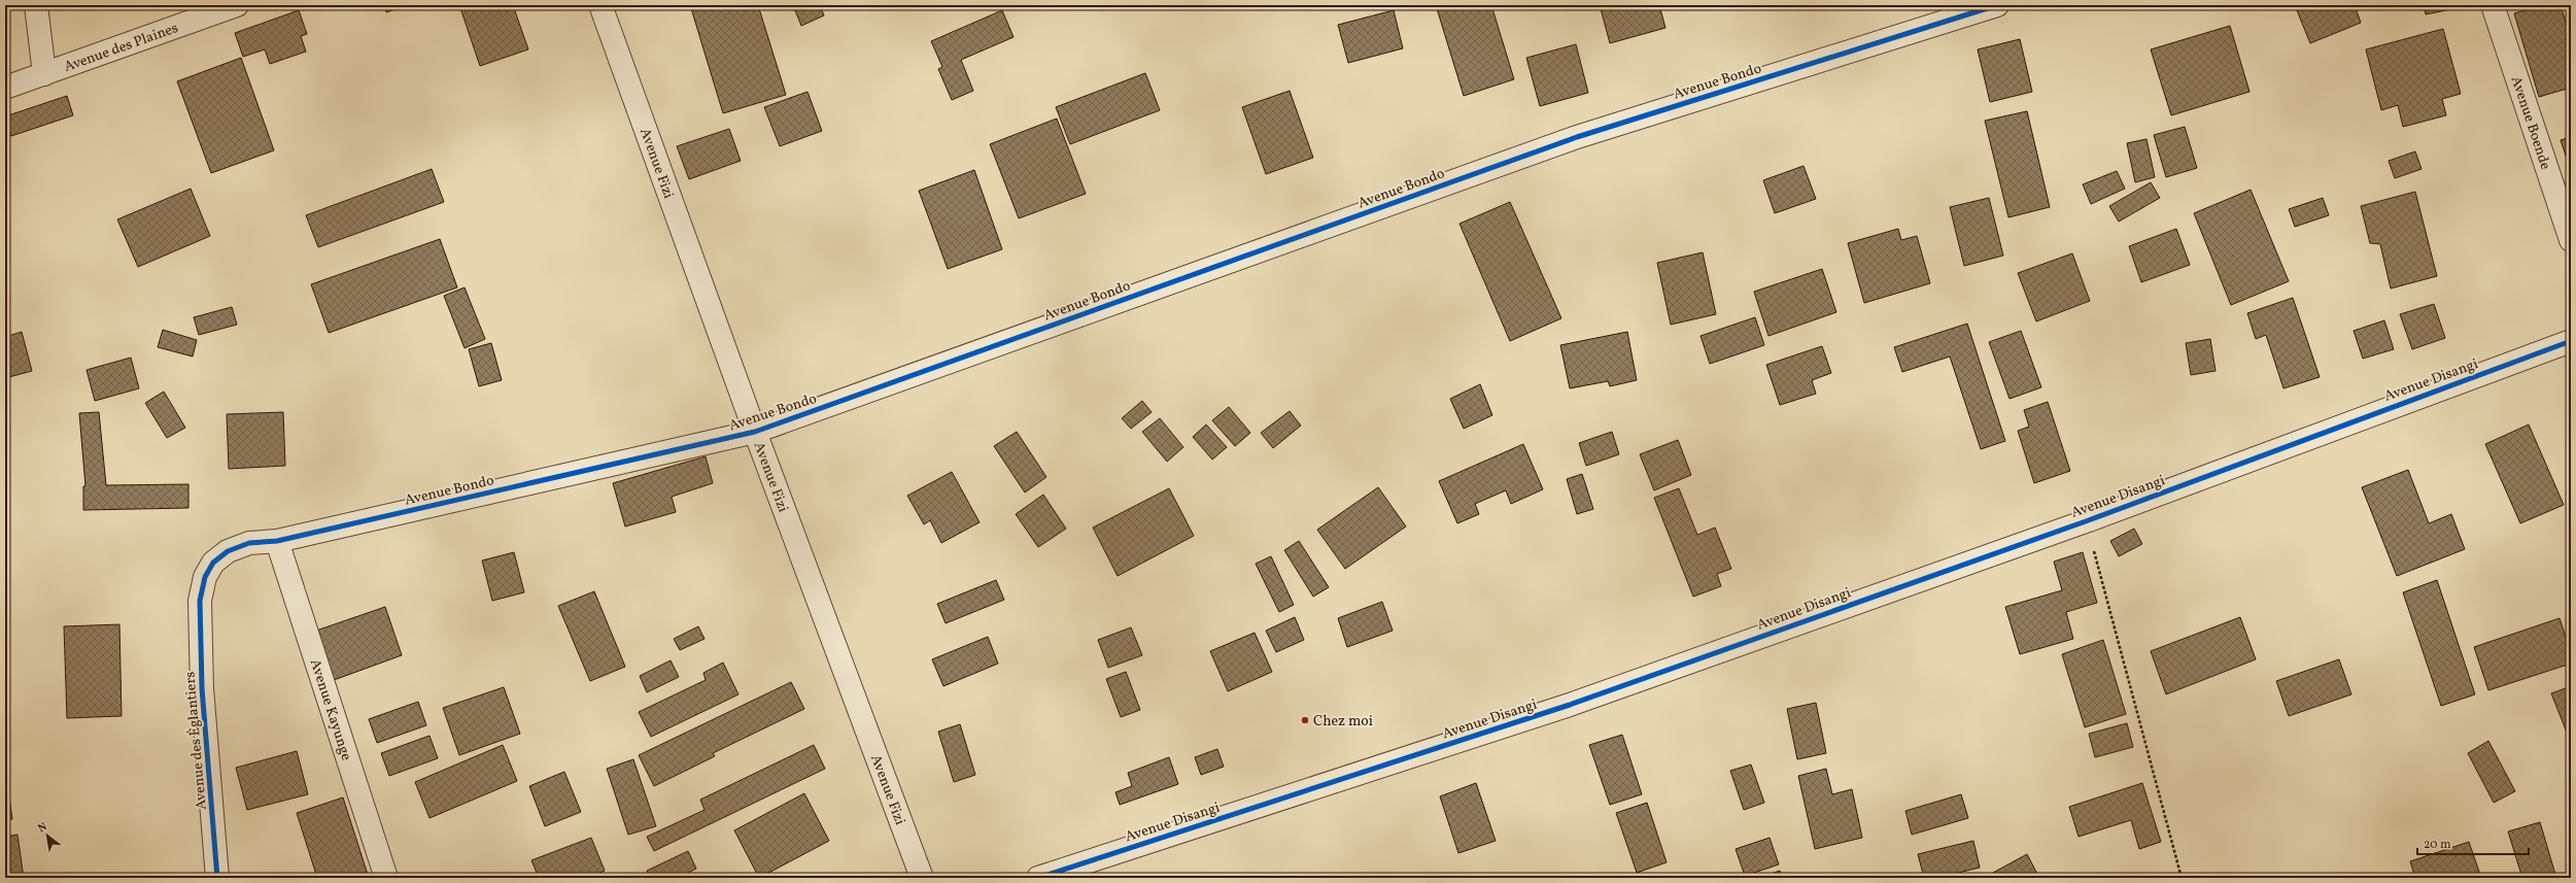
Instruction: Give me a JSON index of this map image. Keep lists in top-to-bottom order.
{
  "streets": {
    "street": [
      "Avenue des Plaines",
      "Avenue Bondo",
      "Avenue Boende",
      "Avenue Fizi",
      "Avenue Disangi",
      "Avenue Kayunge",
      "Avenue des Églantiers"
    ]
  },
  "crossings": [
    ["Avenue Bondo", "Avenue Fizi"],
    ["Avenue Bondo", "Avenue Kayunge"],
    ["Avenue Bondo", "Avenue des Églantiers"]
  ],
  "places": ["Chez moi"],
  "scale_bar": "20 m",
  "north": "top left"
}
